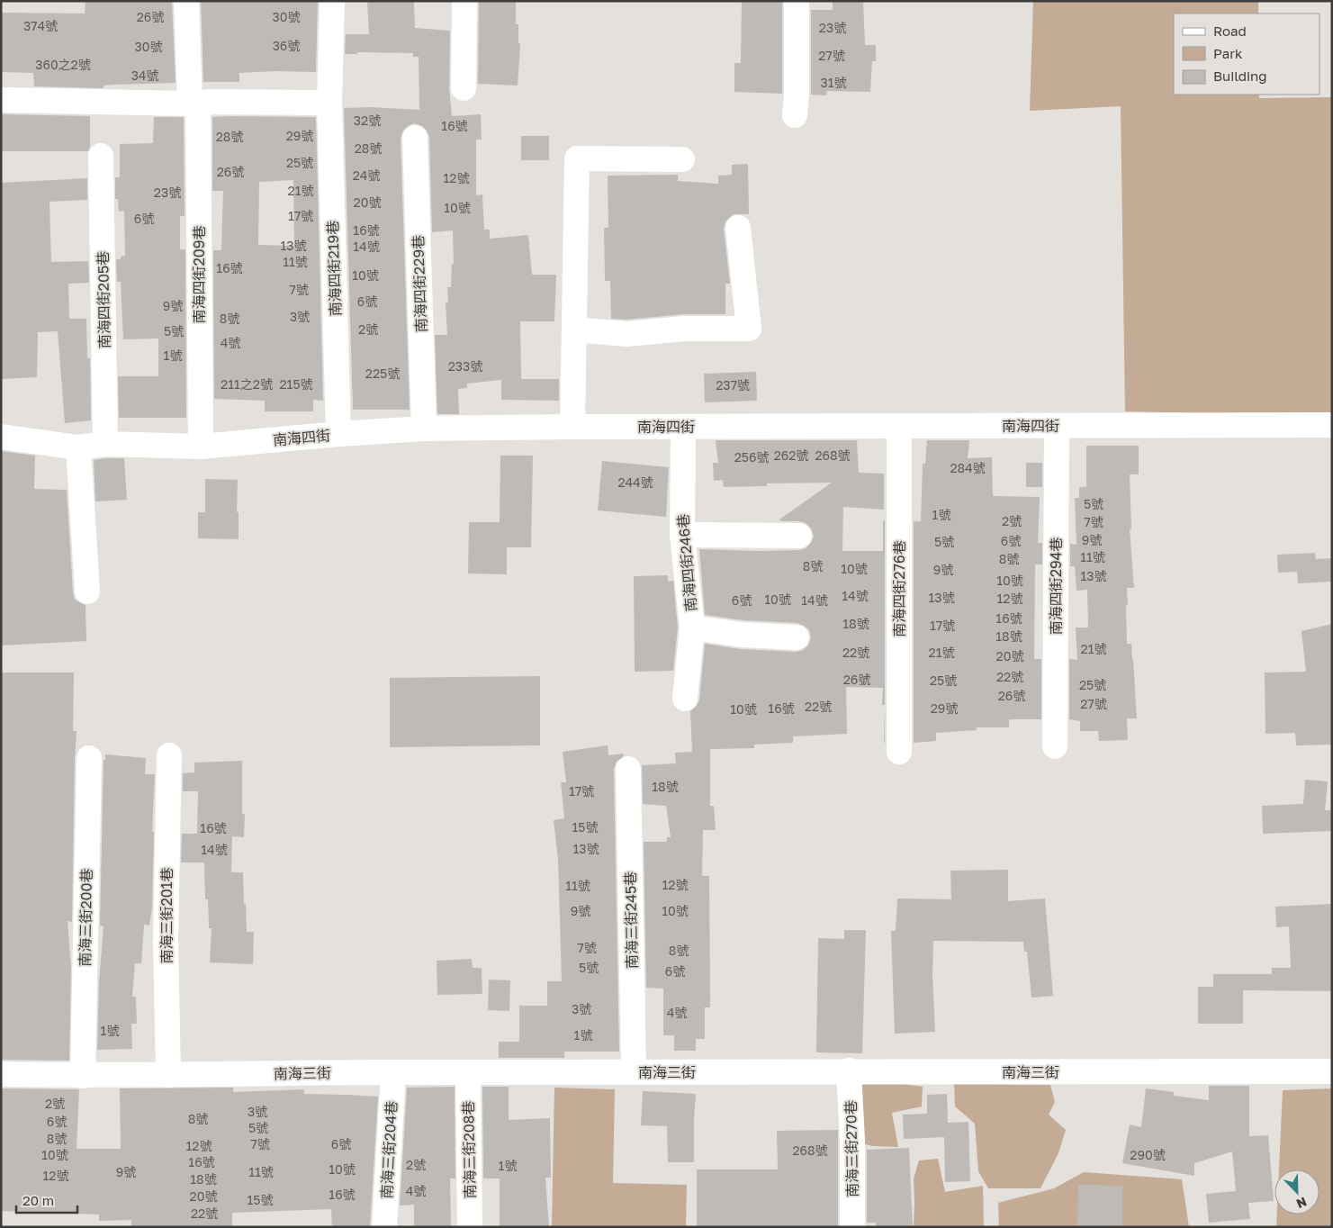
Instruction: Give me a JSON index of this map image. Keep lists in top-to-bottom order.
{
  "streets": {
    "street": [
      "南海四街219巷",
      "南海四街209巷",
      "南海四街229巷",
      "南海四街205巷",
      "南海四街",
      "南海四街246巷",
      "南海四街294巷",
      "南海四街276巷",
      "南海三街201巷",
      "南海三街200巷",
      "南海三街245巷",
      "南海三街",
      "南海三街270巷",
      "南海三街204巷",
      "南海三街208巷"
    ]
  },
  "crossings": [
    ["南海四街219巷", "南海四街"],
    ["南海四街209巷", "南海四街"],
    ["南海四街229巷", "南海四街"],
    ["南海四街205巷", "南海四街"],
    ["南海四街", "南海四街246巷"],
    ["南海四街", "南海四街294巷"],
    ["南海四街", "南海四街276巷"],
    ["南海三街201巷", "南海三街"],
    ["南海三街200巷", "南海三街"],
    ["南海三街245巷", "南海三街"],
    ["南海三街", "南海三街270巷"],
    ["南海三街", "南海三街204巷"],
    ["南海三街", "南海三街208巷"]
  ],
  "house_numbers": [
    "26號",
    "30號",
    "374號",
    "23號",
    "36號",
    "30號",
    "27號",
    "360之2號",
    "34號",
    "31號",
    "32號",
    "16號",
    "29號",
    "28號",
    "28號",
    "25號",
    "26號",
    "24號",
    "12號",
    "21號",
    "23號",
    "20號",
    "10號",
    "17號",
    "6號",
    "16號",
    "13號",
    "14號",
    "11號",
    "16號",
    "10號",
    "7號",
    "6號",
    "9號",
    "3號",
    "8號",
    "2號",
    "5號",
    "4號",
    "1號",
    "233號",
    "225號",
    "211之2號",
    "215號",
    "237號",
    "262號",
    "268號",
    "256號",
    "284號",
    "244號",
    "5號",
    "1號",
    "2號",
    "7號",
    "9號",
    "6號",
    "5號",
    "11號",
    "8號",
    "8號",
    "10號",
    "9號",
    "13號",
    "10號",
    "14號",
    "13號",
    "12號",
    "10號",
    "6號",
    "14號",
    "16號",
    "18號",
    "17號",
    "18號",
    "21號",
    "22號",
    "21號",
    "20號",
    "22號",
    "26號",
    "25號",
    "25號",
    "26號",
    "27號",
    "22號",
    "16號",
    "29號",
    "10號",
    "18號",
    "17號",
    "15號",
    "16號",
    "13號",
    "14號",
    "12號",
    "11號",
    "9號",
    "10號",
    "7號",
    "8號",
    "5號",
    "6號",
    "3號",
    "4號",
    "1號",
    "1號",
    "2號",
    "3號",
    "8號",
    "6號",
    "5號",
    "8號",
    "7號",
    "6號",
    "12號",
    "268號",
    "10號",
    "290號",
    "16號",
    "2號",
    "1號",
    "10號",
    "9號",
    "11號",
    "12號",
    "18號",
    "4號",
    "16號",
    "20號",
    "15號",
    "22號"
  ],
  "legend": ["Road", "Park", "Building"],
  "scale_bar": "20 m",
  "north": "bottom right"
}
